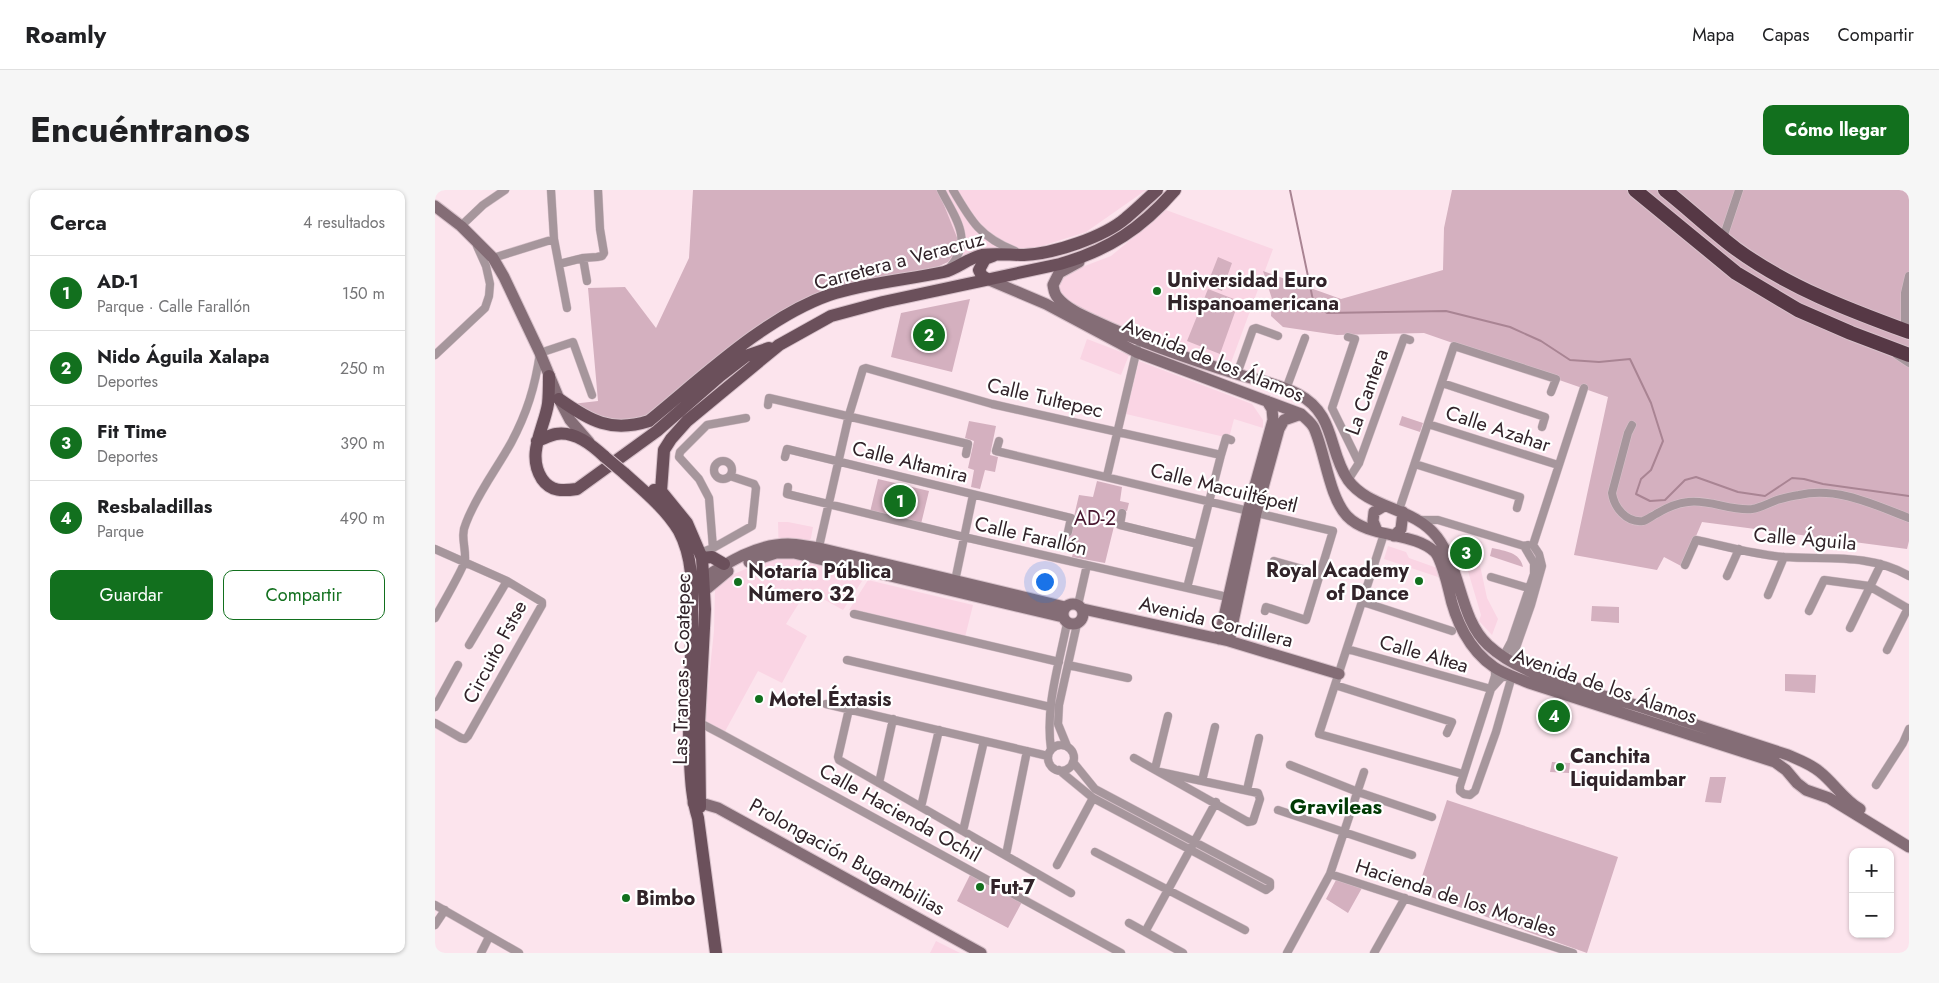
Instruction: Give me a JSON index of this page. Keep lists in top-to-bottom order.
{
  "streets": {
    "main road": ["Carretera a Veracruz", "Las Trancas - Coatepec"],
    "street": [
      "Avenida de los Álamos",
      "La Cantera",
      "Calle Tultepec",
      "Calle Azahar",
      "Calle Altamira",
      "Calle Macuiltépetl",
      "Calle Farallón",
      "Calle Águila",
      "Avenida Cordillera",
      "Circuito Fstse",
      "Calle Altea",
      "Calle Hacienda Ochil",
      "Prolongación Bugambilias",
      "Hacienda de los Morales"
    ]
  },
  "crossings": [
    ["Carretera a Veracruz", "Avenida de los Álamos"],
    ["Carretera a Veracruz", "Las Trancas - Coatepec"],
    ["Avenida de los Álamos", "La Cantera"],
    ["Las Trancas - Coatepec", "Calle Hacienda Ochil"],
    ["Las Trancas - Coatepec", "Prolongación Bugambilias"]
  ],
  "districts": ["Gravileas"],
  "parks": ["AD-2"],
  "places": [
    "Universidad Euro Hispanoamericana",
    "Royal Academy of Dance",
    "Notaría Pública Número 32",
    "Motel Éxtasis",
    "Canchita Liquidambar",
    "Fut-7",
    "Bimbo"
  ],
  "page": {
    "header": "Roamly",
    "nav": ["Mapa", "Capas", "Compartir"],
    "title": "Encuéntranos",
    "buttons": [
      "Cómo llegar",
      ["Guardar", "Compartir"]
    ],
    "heading": ["Cerca", "4 resultados"],
    "list": [
      {
        "mark": "1",
        "name": "AD-1",
        "note": "Parque · Calle Farallón",
        "value": "150 m"
      },
      {
        "mark": "2",
        "name": "Nido Águila Xalapa",
        "note": "Deportes",
        "value": "250 m"
      },
      {
        "mark": "3",
        "name": "Fit Time",
        "note": "Deportes",
        "value": "390 m"
      },
      {
        "mark": "4",
        "name": "Resbaladillas",
        "note": "Parque",
        "value": "490 m"
      }
    ],
    "pins": [
      "2",
      "1",
      "3",
      "4"
    ],
    "map_buttons": ["+", "−"]
  }
}
